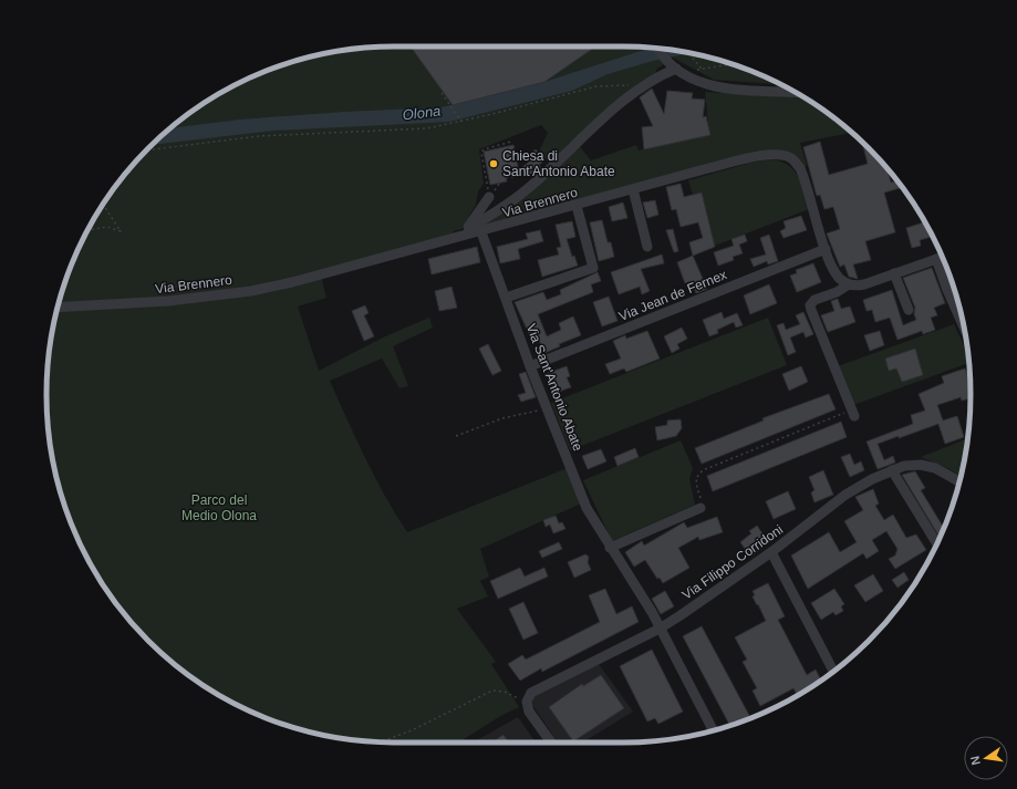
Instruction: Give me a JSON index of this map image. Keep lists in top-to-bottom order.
{
  "streets": {
    "street": [
      "Via Brennero",
      "Via Jean de Fernex",
      "Via Sant'Antonio Abate",
      "Via Filippo Corridoni"
    ]
  },
  "crossings": [
    ["Via Brennero", "Via Jean de Fernex"],
    ["Via Brennero", "Via Sant'Antonio Abate"],
    ["Via Jean de Fernex", "Via Sant'Antonio Abate"],
    ["Via Sant'Antonio Abate", "Via Filippo Corridoni"]
  ],
  "water": ["Olona"],
  "parks": ["Parco del Medio Olona"],
  "places": ["Chiesa di Sant'Antonio Abate"],
  "north": "left"
}
